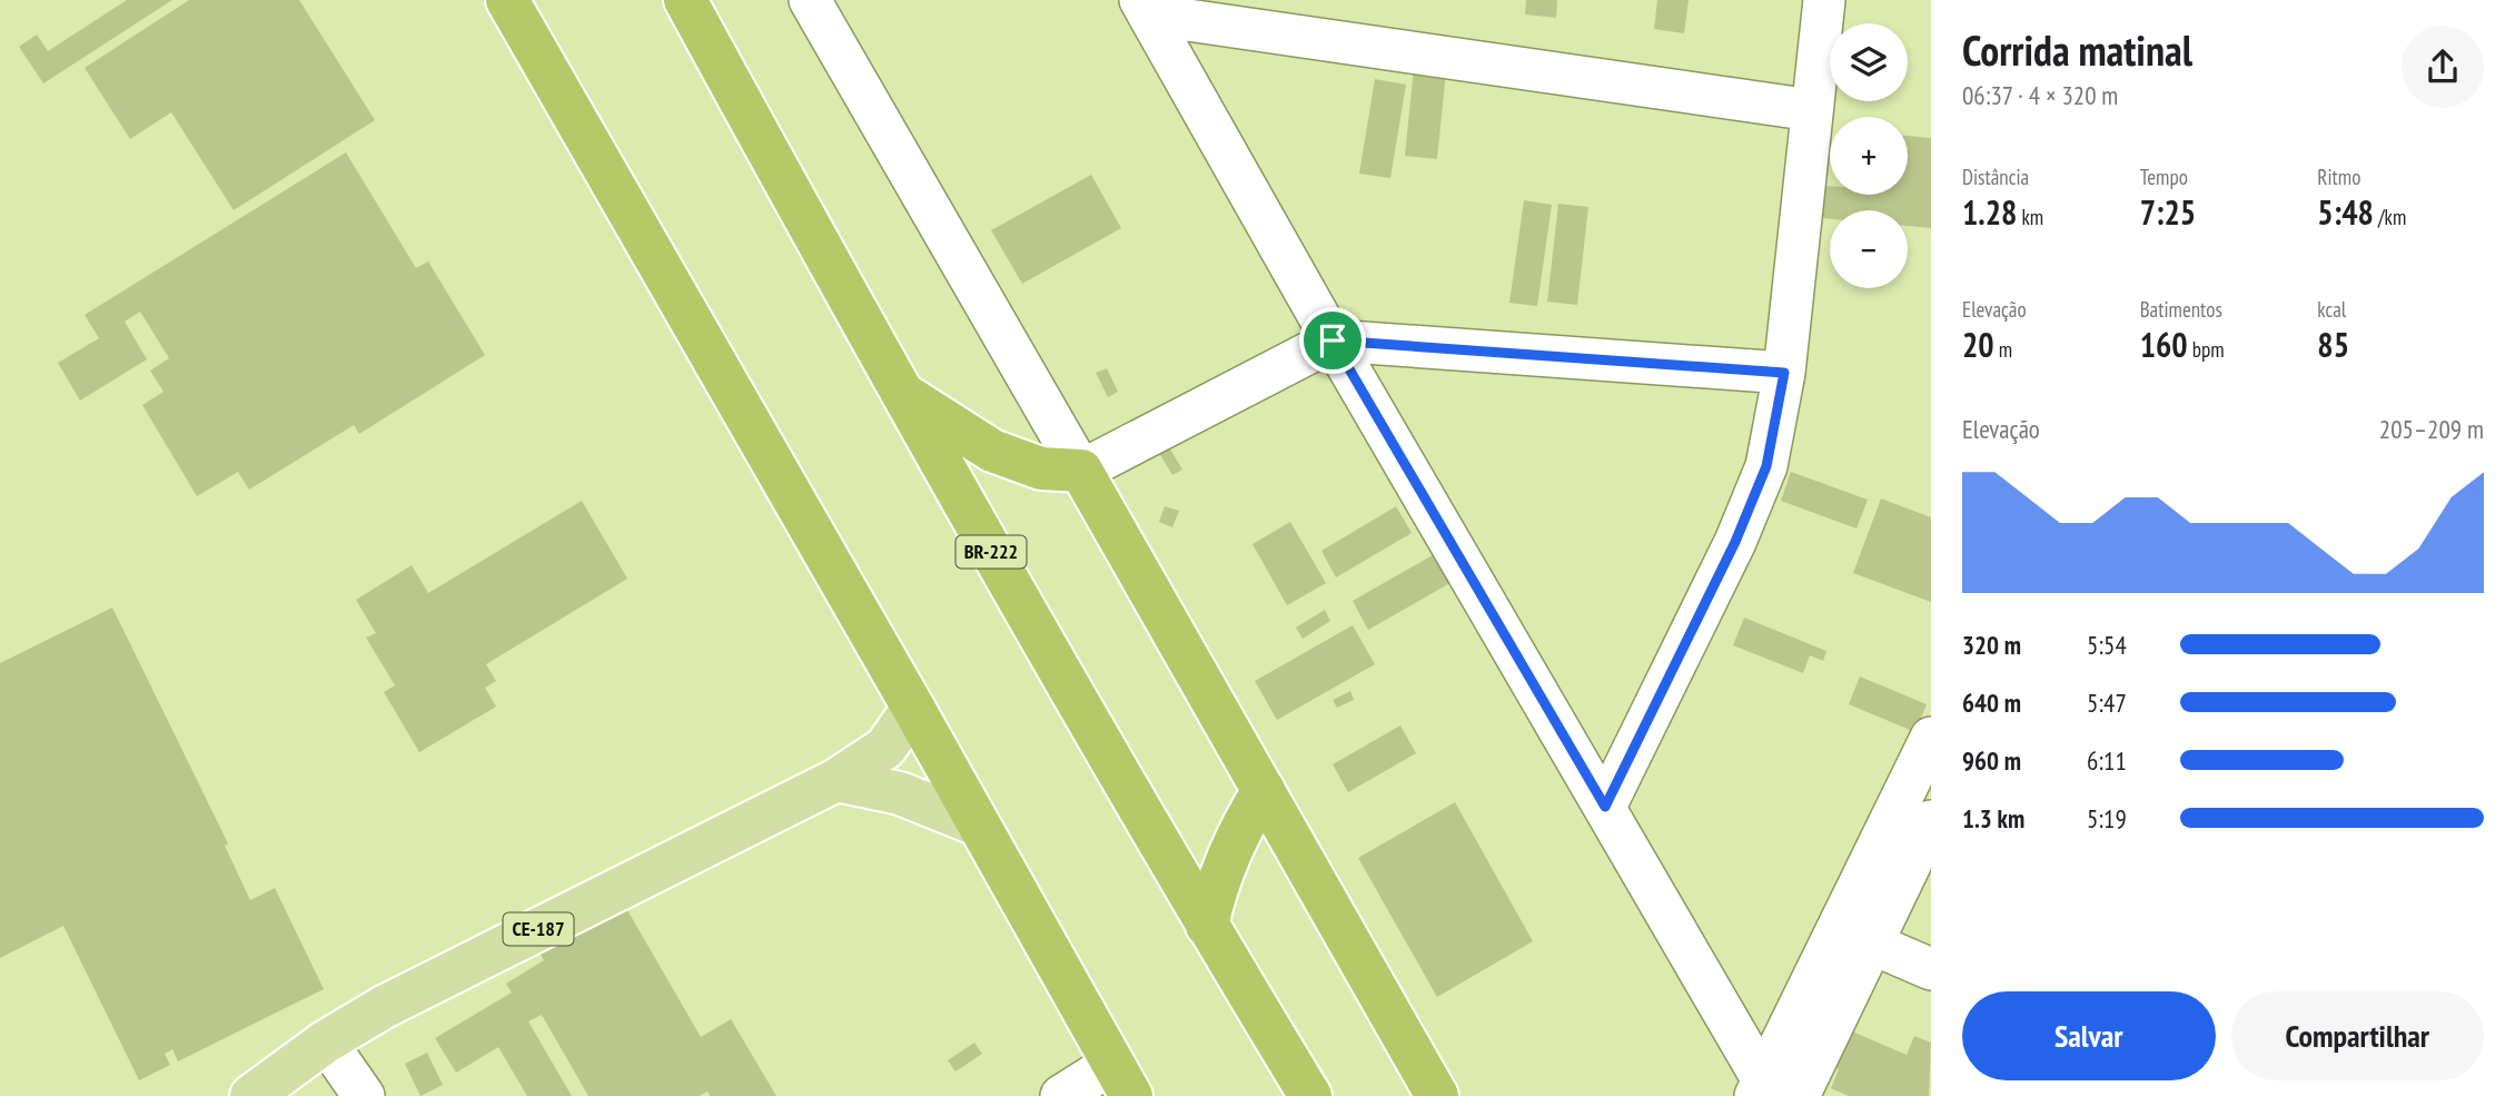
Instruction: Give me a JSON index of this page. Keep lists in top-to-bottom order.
{
  "streets": {
    "highway": ["BR-222"],
    "main road": ["CE-187"]
  },
  "page": {
    "heading": ["Corrida matinal", "06:37 · 4 × 320 m"],
    "map_buttons": ["+", "−"],
    "stats": [
      ["Distância", "1.28 km"],
      ["Tempo", "7:25"],
      ["Ritmo", "5:48 /km"],
      ["Elevação", "20 m"],
      ["Batimentos", "160 bpm"],
      ["kcal", "85"]
    ],
    "chart": ["Elevação", "205–209 m"],
    "list": [
      {
        "name": "320 m",
        "note": "5:54"
      },
      {
        "name": "640 m",
        "note": "5:47"
      },
      {
        "name": "960 m",
        "note": "6:11"
      },
      {
        "name": "1.3 km",
        "note": "5:19"
      }
    ],
    "buttons": ["Salvar", "Compartilhar"]
  }
}
